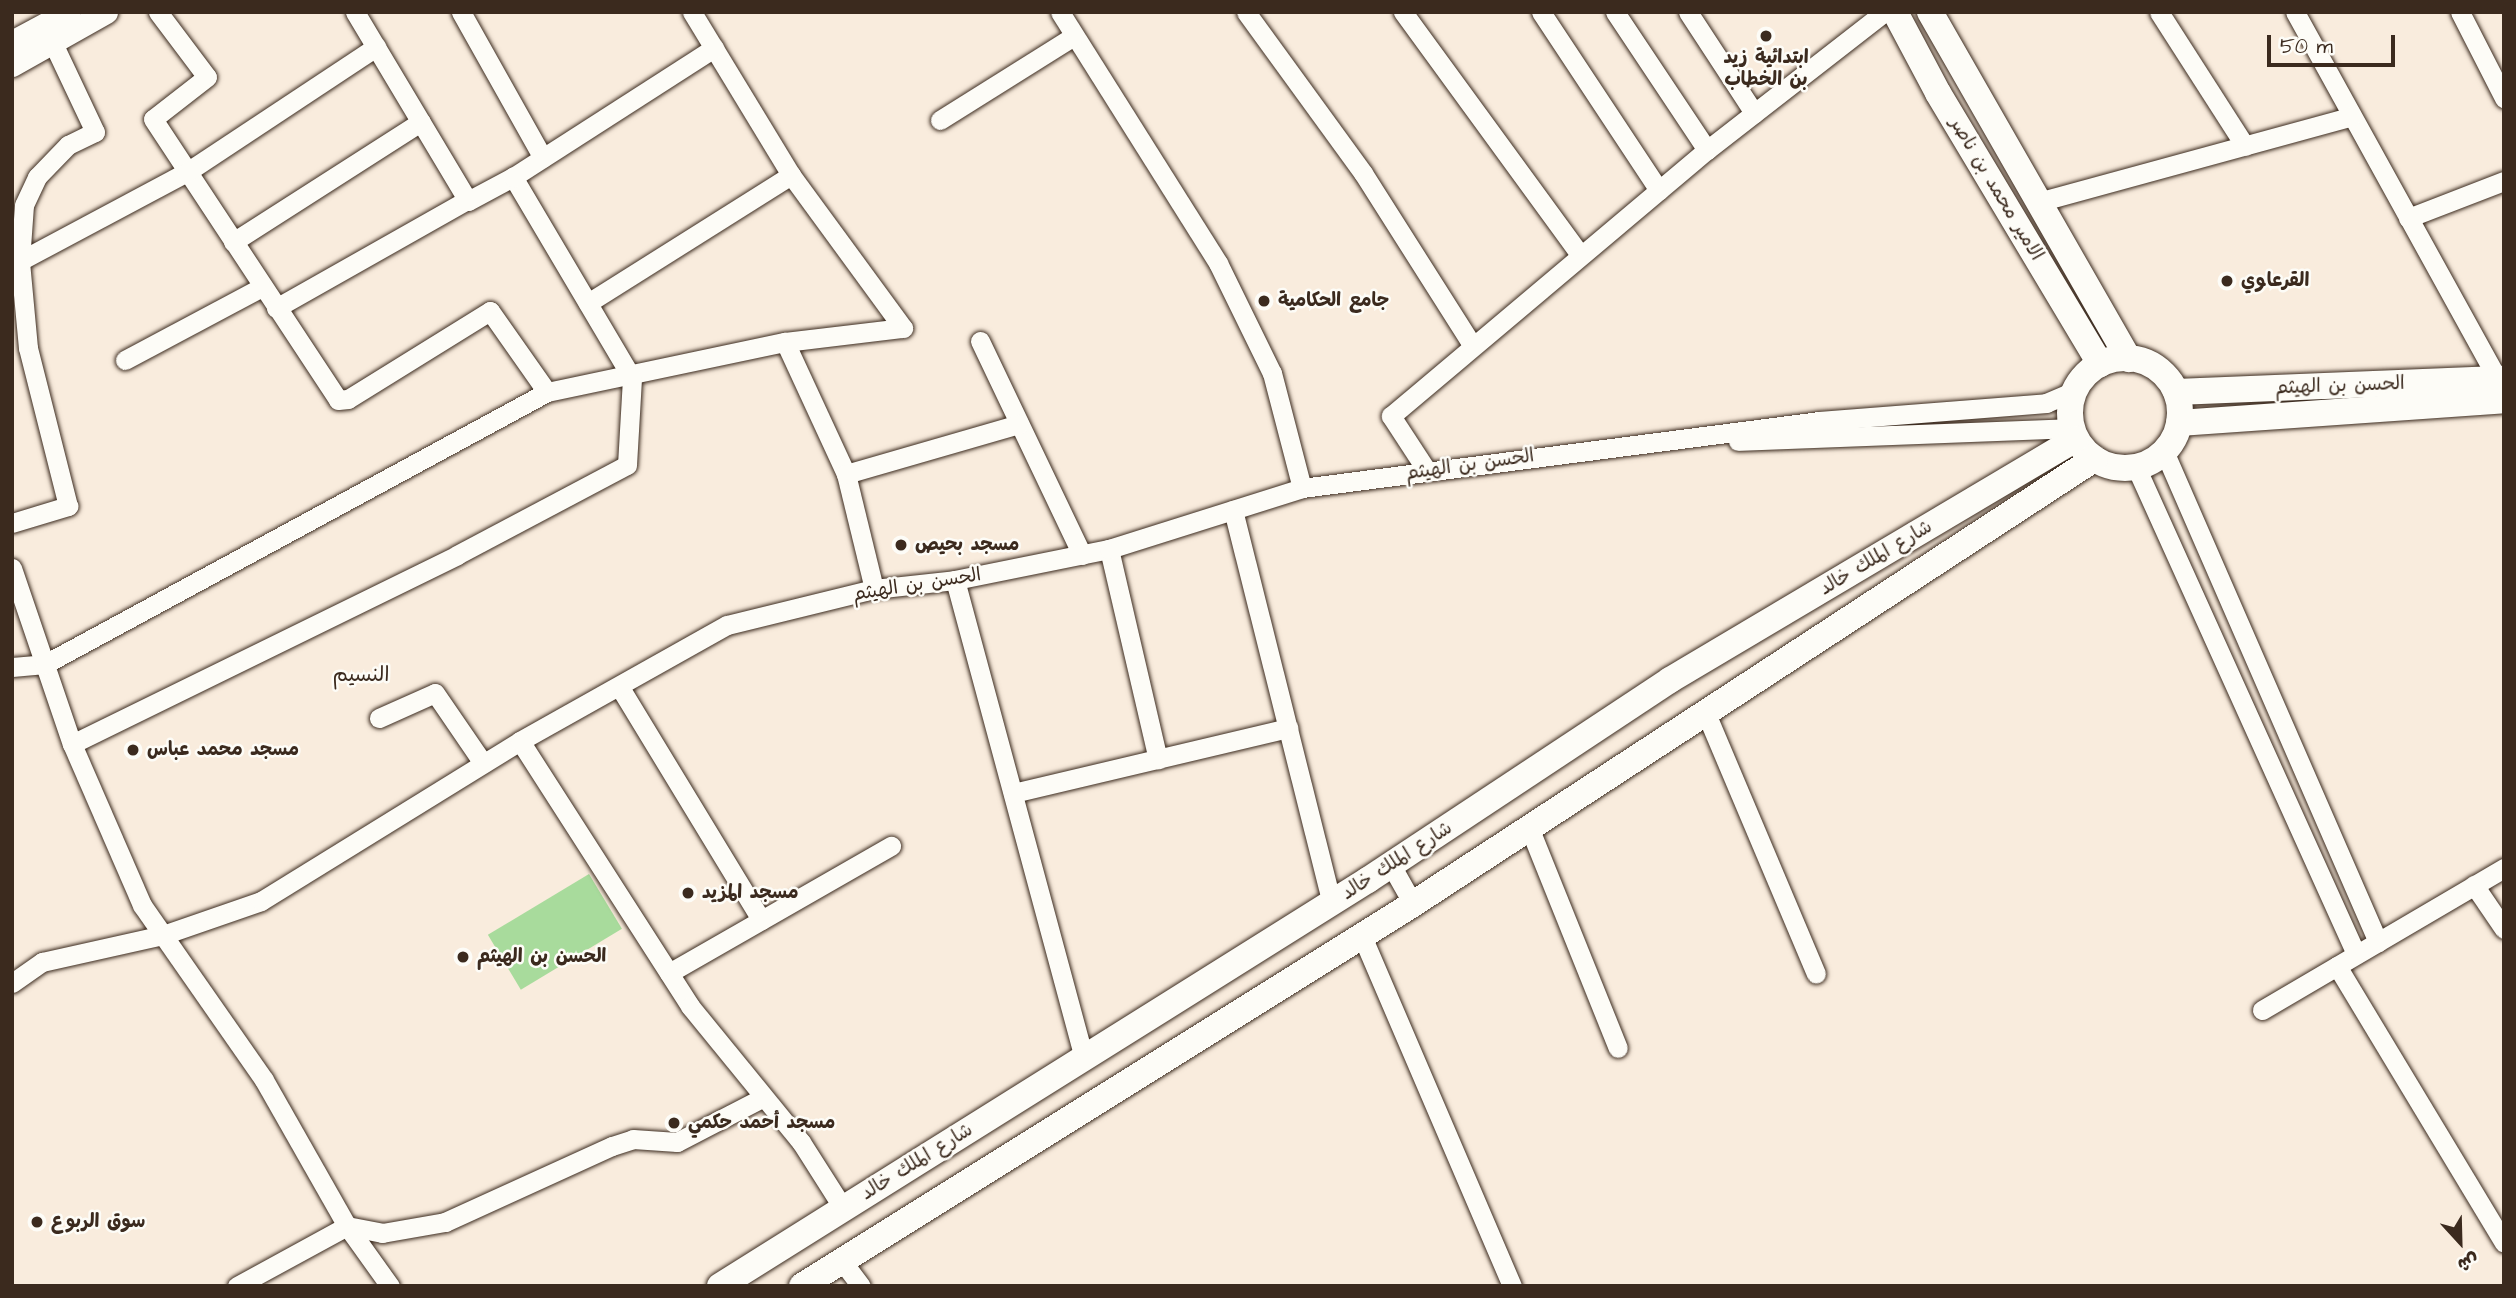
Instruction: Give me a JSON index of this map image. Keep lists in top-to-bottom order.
{
  "streets": {
    "main road": ["الامير محمد بن ناصر", "الحسن بن الهيثم", "شارع الملك خالد"]
  },
  "crossings": [
    ["الامير محمد بن ناصر", "الحسن بن الهيثم"],
    ["الامير محمد بن ناصر", "شارع الملك خالد"],
    ["الحسن بن الهيثم", "شارع الملك خالد"]
  ],
  "districts": ["النسيم"],
  "places": [
    "ابتدائية زيد بن الخطاب",
    "القرعاوي",
    "جامع الحكامية",
    "مسجد بحيص",
    "مسجد محمد عباس",
    "مسجد المزيد",
    "الحسن بن الهيثم",
    "مسجد أحمد حكمي",
    "سوق الربوع"
  ],
  "scale_bar": "50 m",
  "north": "bottom"
}
